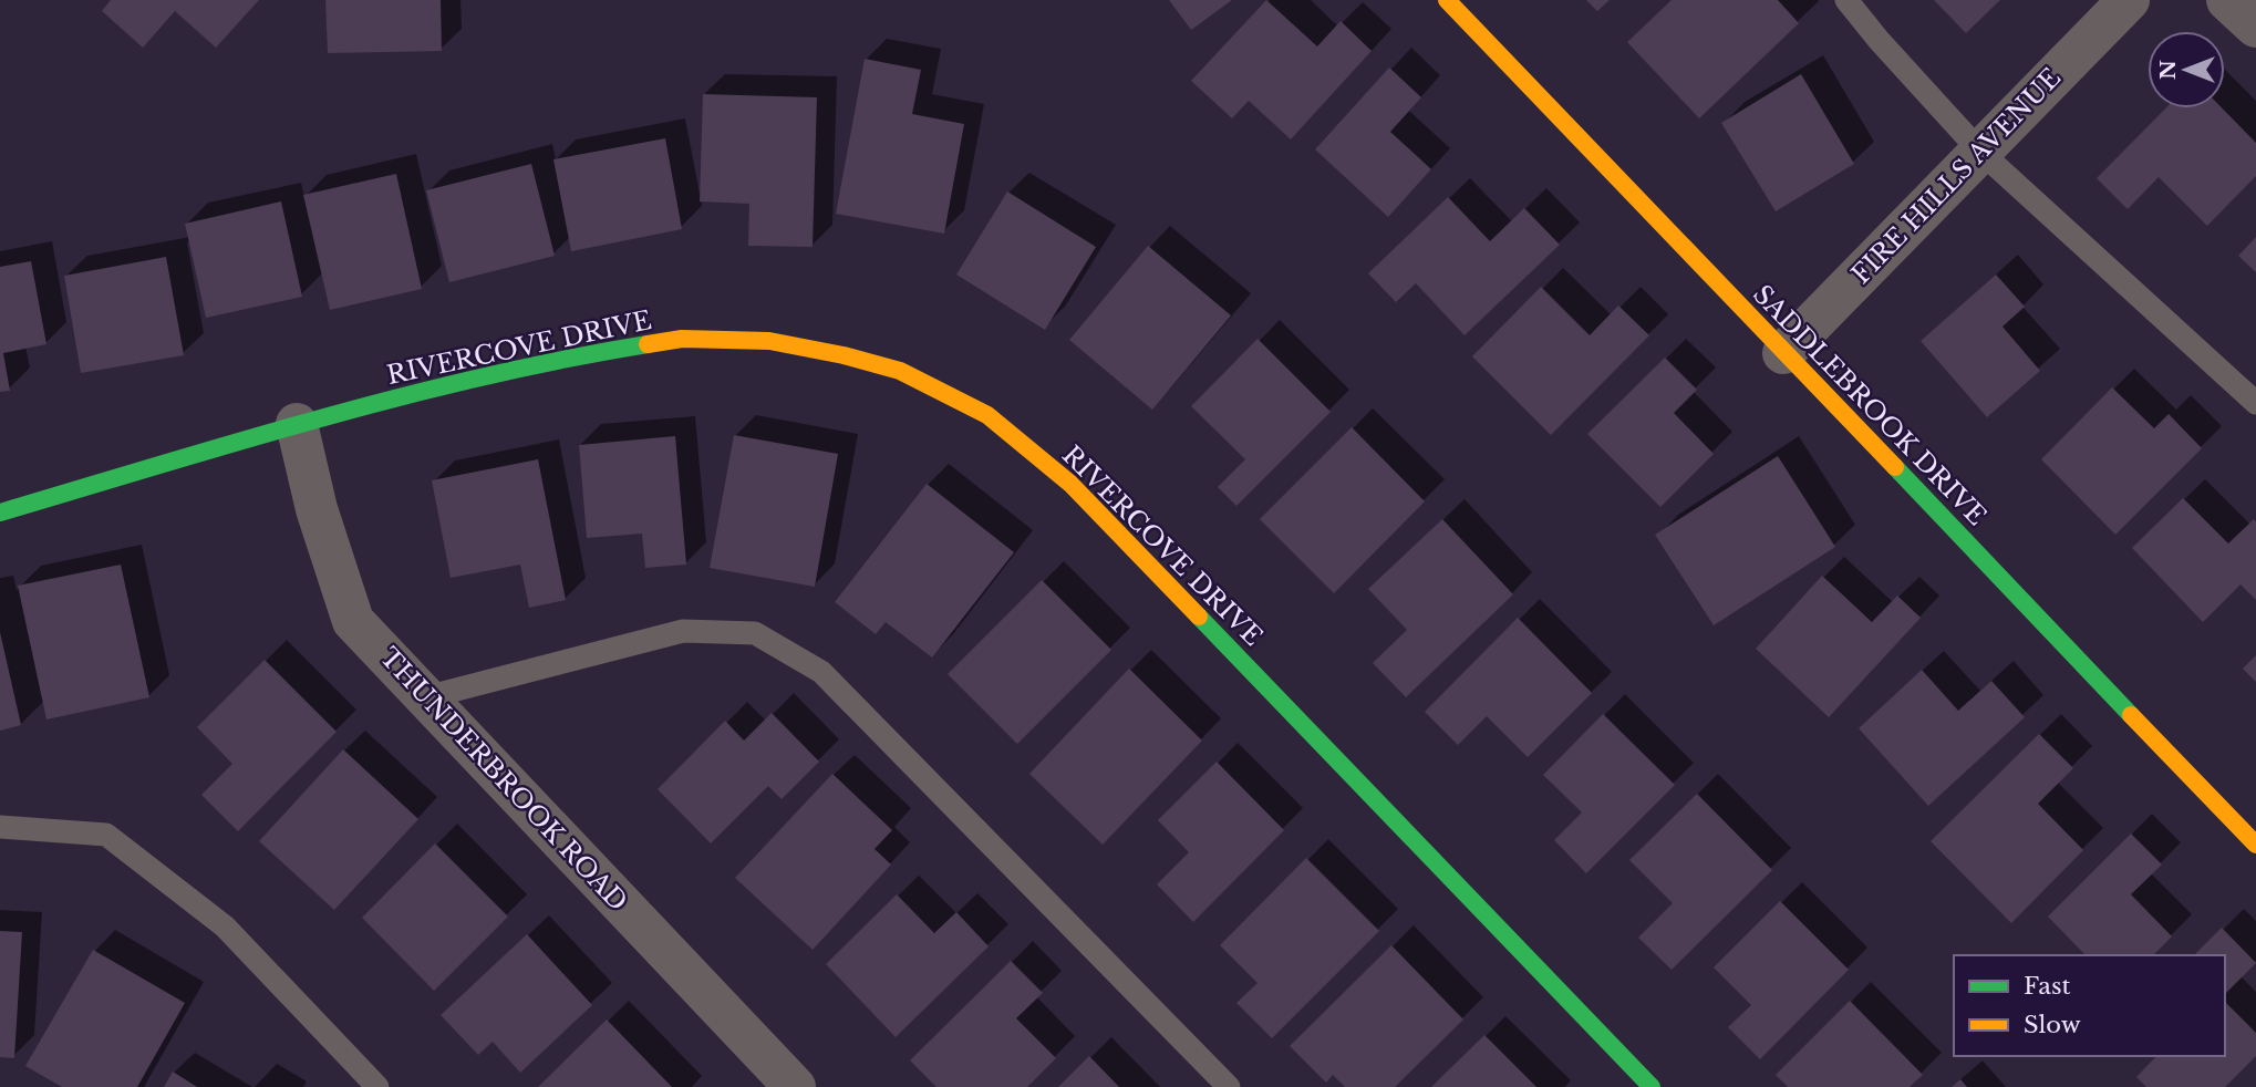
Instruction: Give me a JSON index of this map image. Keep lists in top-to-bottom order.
{
  "streets": {
    "street": [
      "FIRE HILLS AVENUE",
      "RIVERCOVE DRIVE",
      "SADDLEBROOK DRIVE",
      "THUNDERBROOK ROAD"
    ]
  },
  "crossings": [
    ["FIRE HILLS AVENUE", "SADDLEBROOK DRIVE"],
    ["RIVERCOVE DRIVE", "THUNDERBROOK ROAD"]
  ],
  "legend": ["Fast", "Slow"],
  "north": "left"
}
